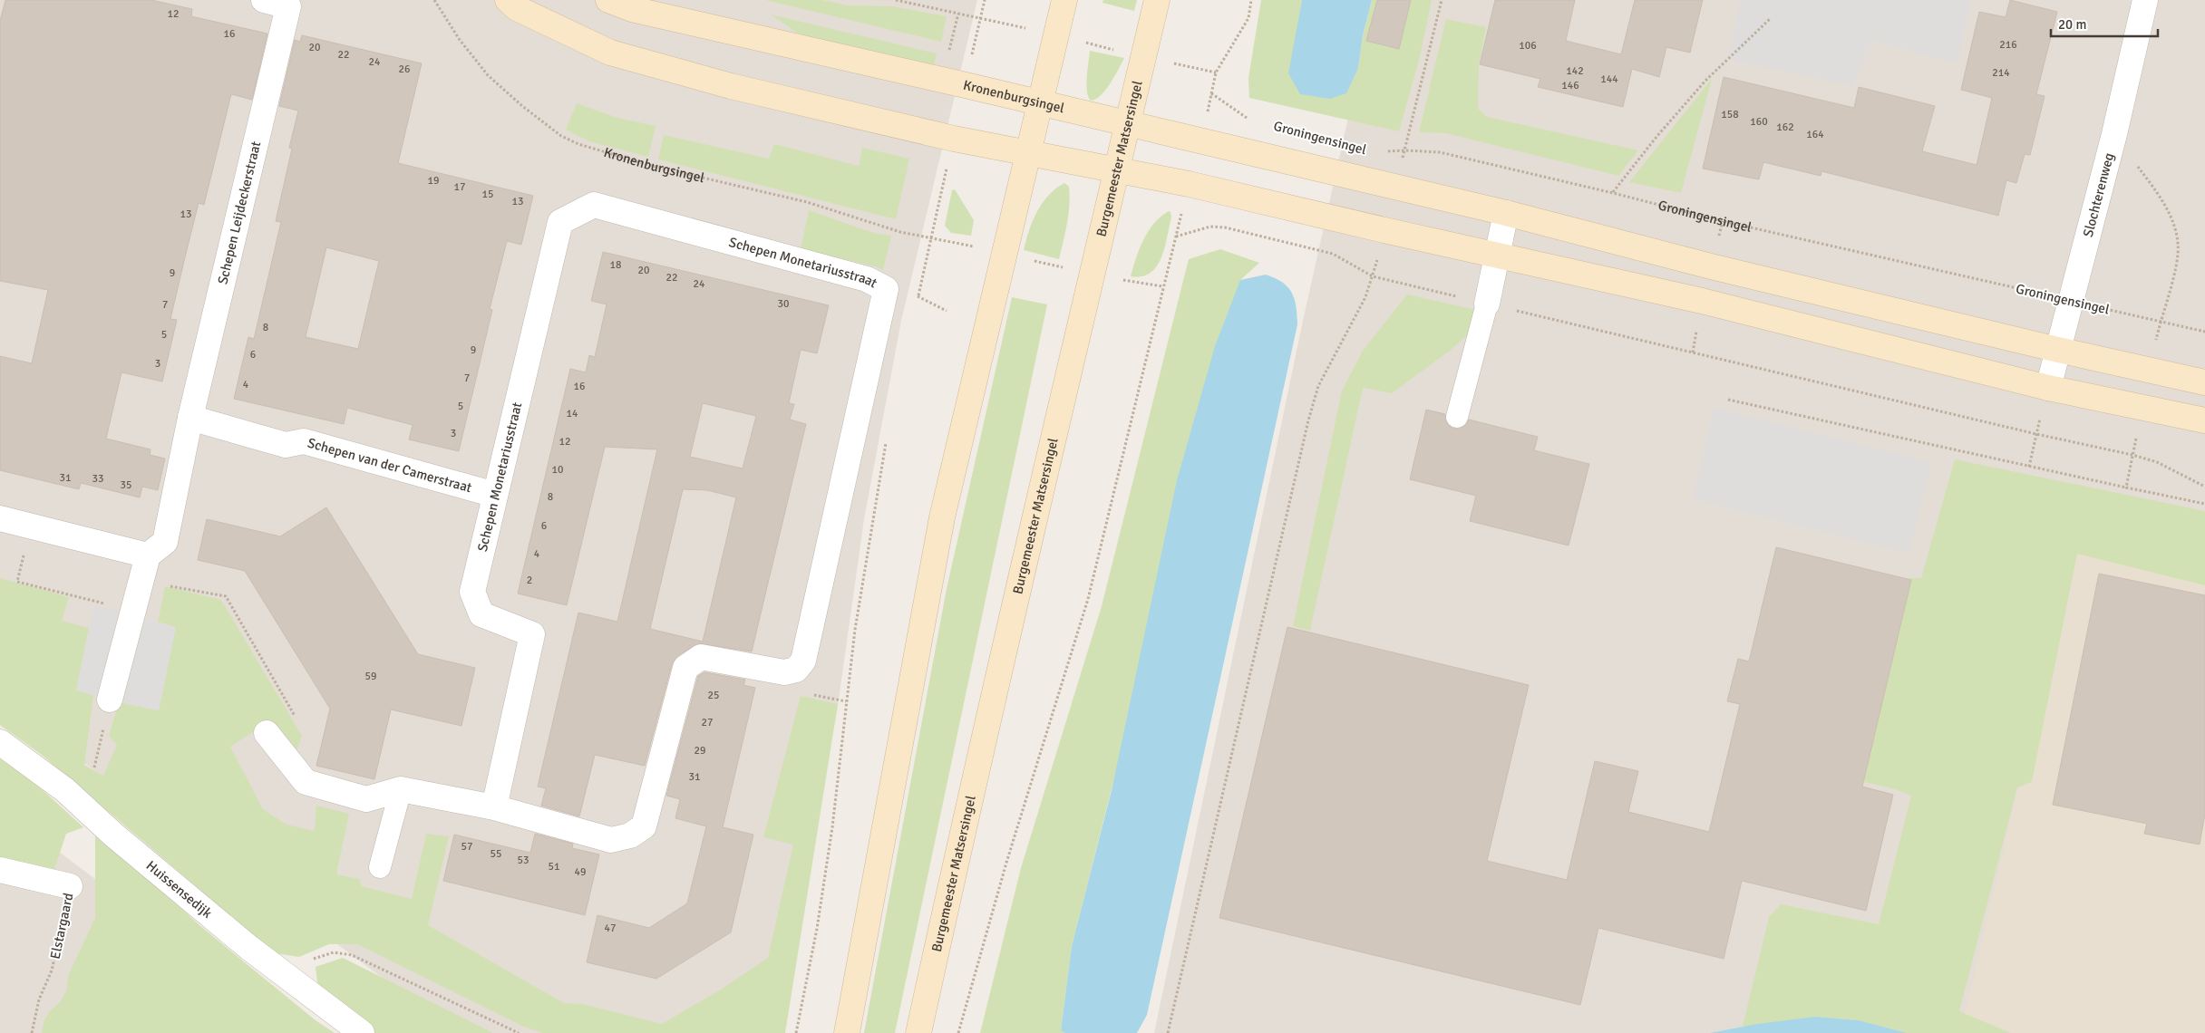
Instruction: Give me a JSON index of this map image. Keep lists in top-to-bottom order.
{
  "streets": {
    "street": [
      "Kronenburgsingel",
      "Burgemeester Matsersingel",
      "Slochterenweg",
      "Schepen Leijdeckerstraat",
      "Schepen Monetariusstraat",
      "Schepen van der Camerstraat",
      "Huissensedijk",
      "Elstargaard"
    ],
    "path": ["Groningensingel"]
  },
  "crossings": [
    ["Kronenburgsingel", "Burgemeester Matsersingel"],
    ["Groningensingel", "Slochterenweg"],
    ["Schepen Leijdeckerstraat", "Schepen van der Camerstraat"],
    ["Schepen Monetariusstraat", "Schepen van der Camerstraat"]
  ],
  "house_numbers": [
    "12",
    "16",
    "216",
    "106",
    "20",
    "22",
    "24",
    "26",
    "142",
    "214",
    "144",
    "146",
    "158",
    "160",
    "162",
    "164",
    "19",
    "17",
    "15",
    "13",
    "13",
    "18",
    "20",
    "9",
    "22",
    "24",
    "30",
    "7",
    "8",
    "5",
    "9",
    "6",
    "3",
    "7",
    "4",
    "16",
    "5",
    "14",
    "3",
    "12",
    "10",
    "31",
    "33",
    "35",
    "8",
    "6",
    "4",
    "2",
    "59",
    "25",
    "27",
    "29",
    "31",
    "57",
    "55",
    "53",
    "51",
    "49",
    "47"
  ],
  "scale_bar": "20 m"
}
